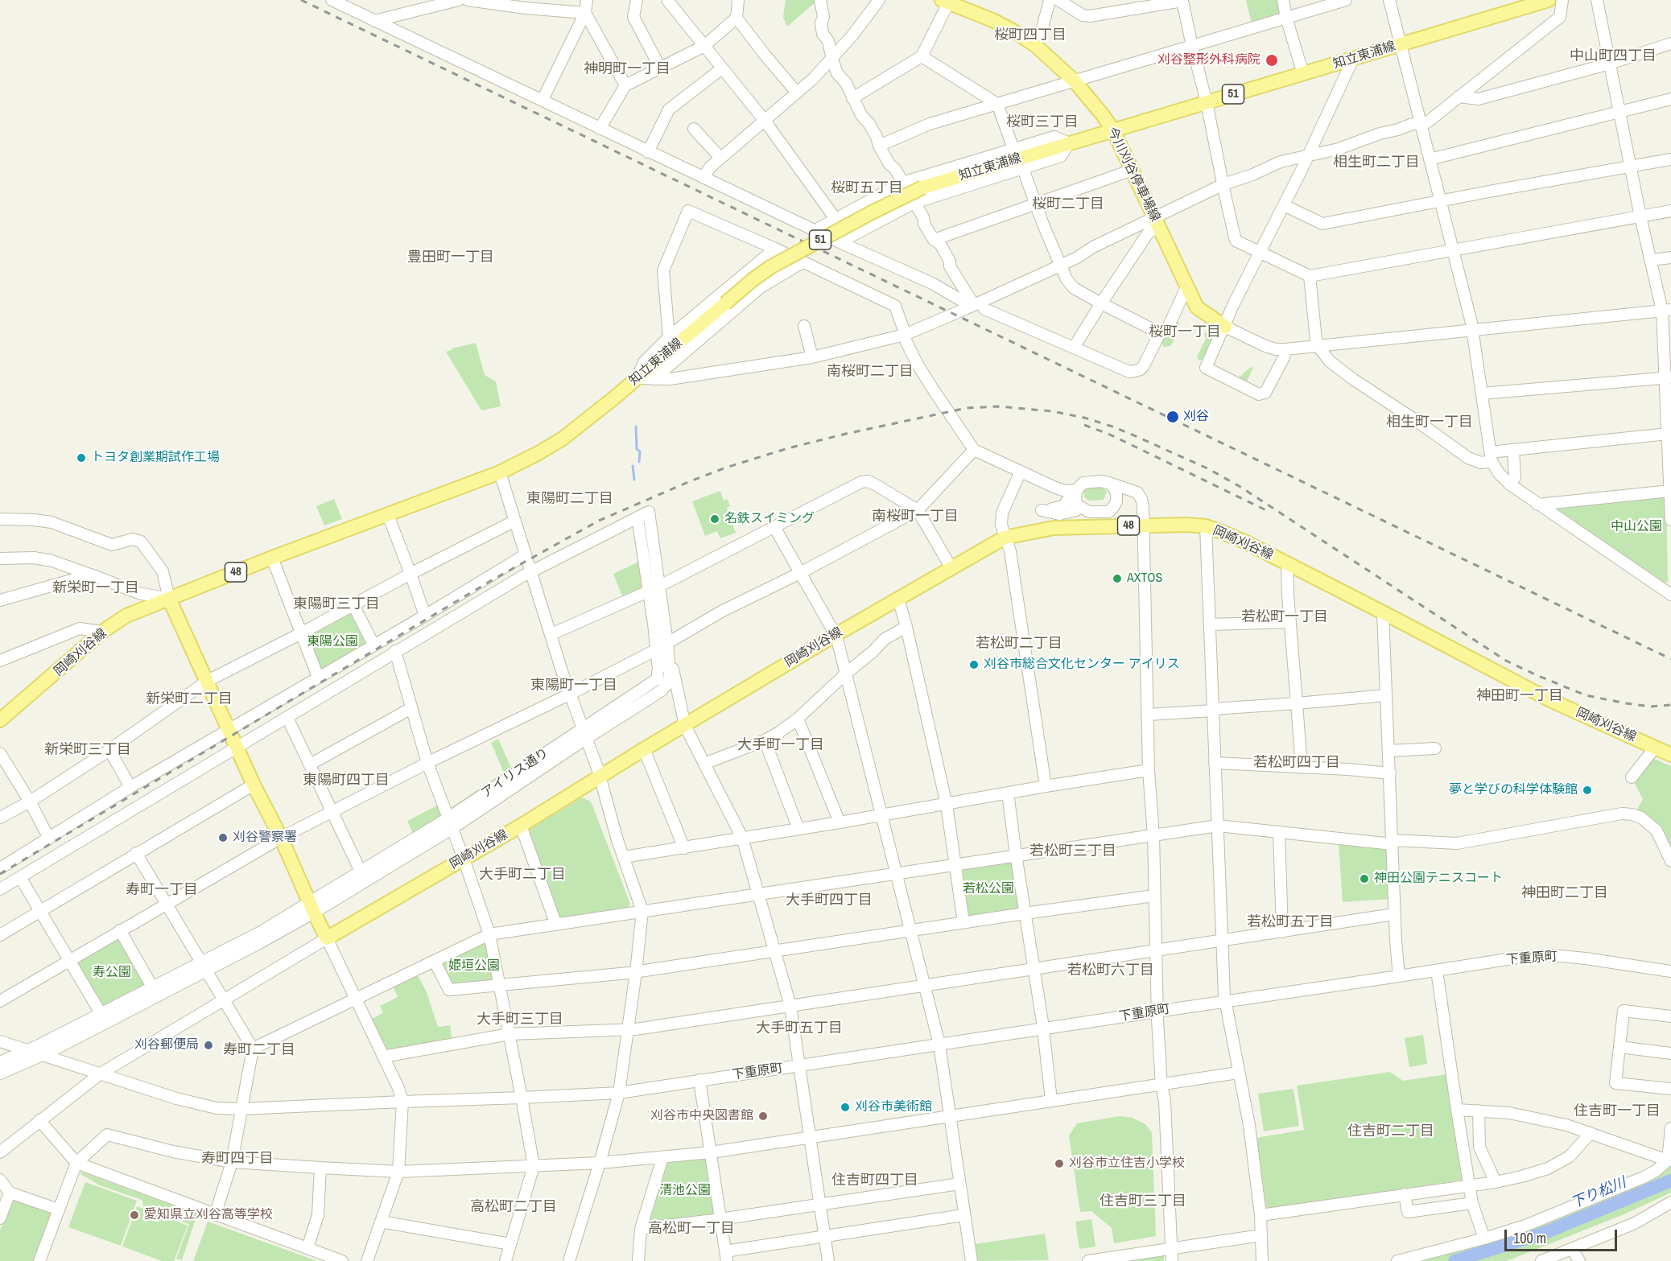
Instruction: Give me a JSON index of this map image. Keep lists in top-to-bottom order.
{
  "streets": {
    "main road": [
      "知立東浦線",
      "51",
      "今川刈谷停車場線",
      "48",
      "岡崎刈谷線"
    ],
    "street": ["アイリス通り", "下重原町"]
  },
  "crossings": [
    ["知立東浦線", "今川刈谷停車場線"],
    ["知立東浦線", "岡崎刈谷線"]
  ],
  "districts": [
    "桜町四丁目",
    "中山町四丁目",
    "神明町一丁目",
    "桜町三丁目",
    "相生町二丁目",
    "桜町五丁目",
    "桜町二丁目",
    "豊田町一丁目",
    "桜町一丁目",
    "南桜町二丁目",
    "相生町一丁目",
    "東陽町二丁目",
    "南桜町一丁目",
    "新栄町一丁目",
    "東陽町三丁目",
    "若松町一丁目",
    "若松町二丁目",
    "東陽町一丁目",
    "神田町一丁目",
    "新栄町二丁目",
    "大手町一丁目",
    "新栄町三丁目",
    "若松町四丁目",
    "東陽町四丁目",
    "若松町三丁目",
    "大手町二丁目",
    "寿町一丁目",
    "神田町二丁目",
    "大手町四丁目",
    "若松町五丁目",
    "若松町六丁目",
    "大手町三丁目",
    "大手町五丁目",
    "寿町二丁目",
    "住吉町一丁目",
    "住吉町二丁目",
    "寿町四丁目",
    "住吉町四丁目",
    "住吉町三丁目",
    "高松町二丁目",
    "高松町一丁目"
  ],
  "water": ["下り松川"],
  "parks": [
    "中山公園",
    "東陽公園",
    "若松公園",
    "姫垣公園",
    "寿公園",
    "清池公園"
  ],
  "places": [
    "刈谷整形外科病院",
    "刈谷",
    "トヨタ創業期試作工場",
    "名鉄スイミング",
    "AXTOS",
    "刈谷市総合文化センター アイリス",
    "夢と学びの科学体験館",
    "刈谷警察署",
    "神田公園テニスコート",
    "刈谷郵便局",
    "刈谷市美術館",
    "刈谷市中央図書館",
    "刈谷市立住吉小学校",
    "愛知県立刈谷高等学校"
  ],
  "scale_bar": "100 m"
}
